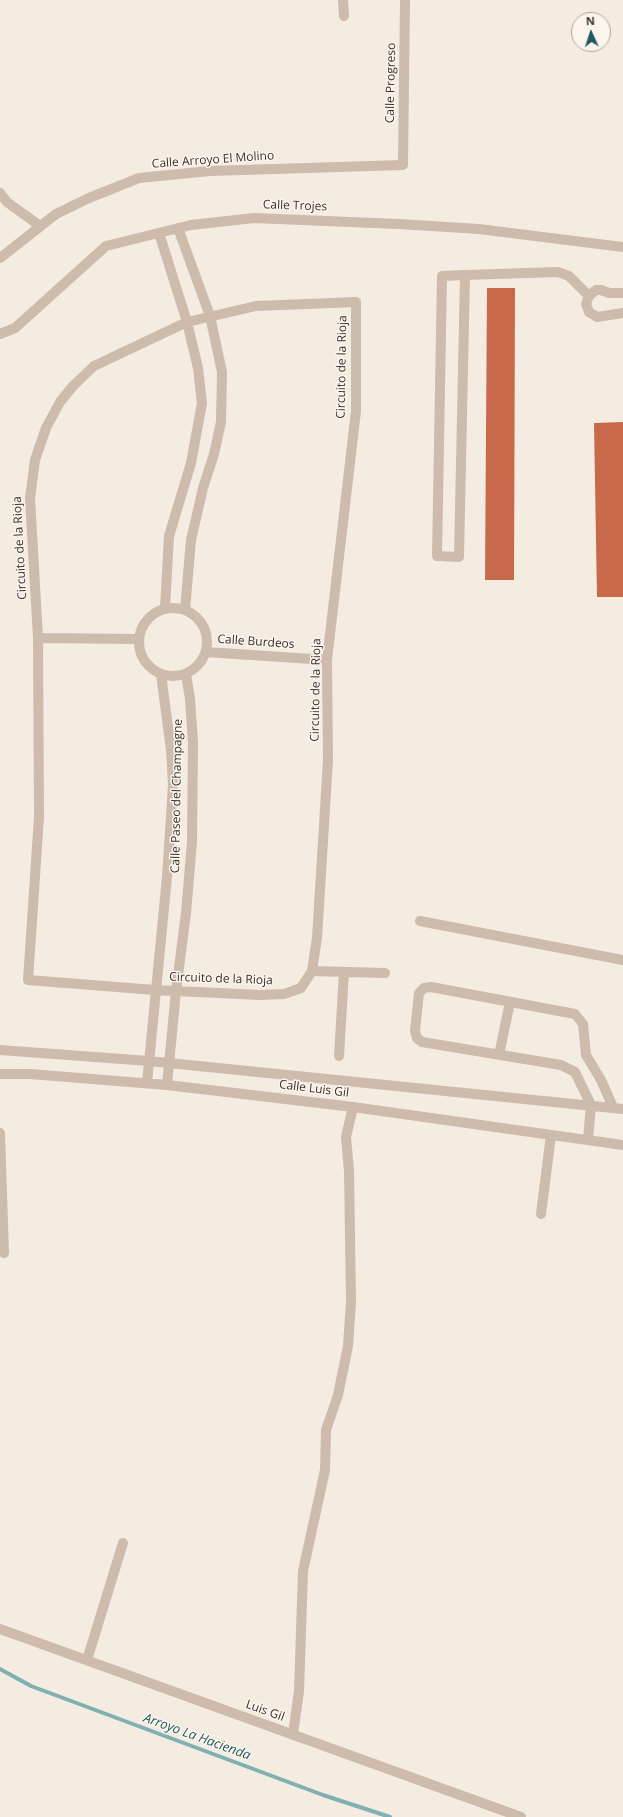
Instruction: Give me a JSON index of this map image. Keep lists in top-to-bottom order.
{
  "streets": {
    "street": [
      "Calle Progreso",
      "Calle Arroyo El Molino",
      "Calle Trojes",
      "Circuito de la Rioja",
      "Calle Burdeos",
      "Calle Paseo del Champagne",
      "Calle Luis Gil",
      "Luis Gil"
    ]
  },
  "crossings": [
    ["Calle Progreso", "Calle Arroyo El Molino"],
    ["Circuito de la Rioja", "Calle Burdeos"],
    ["Circuito de la Rioja", "Calle Paseo del Champagne"],
    ["Calle Burdeos", "Calle Paseo del Champagne"],
    ["Calle Paseo del Champagne", "Calle Luis Gil"]
  ],
  "water": ["Arroyo La Hacienda"],
  "north": "top"
}
